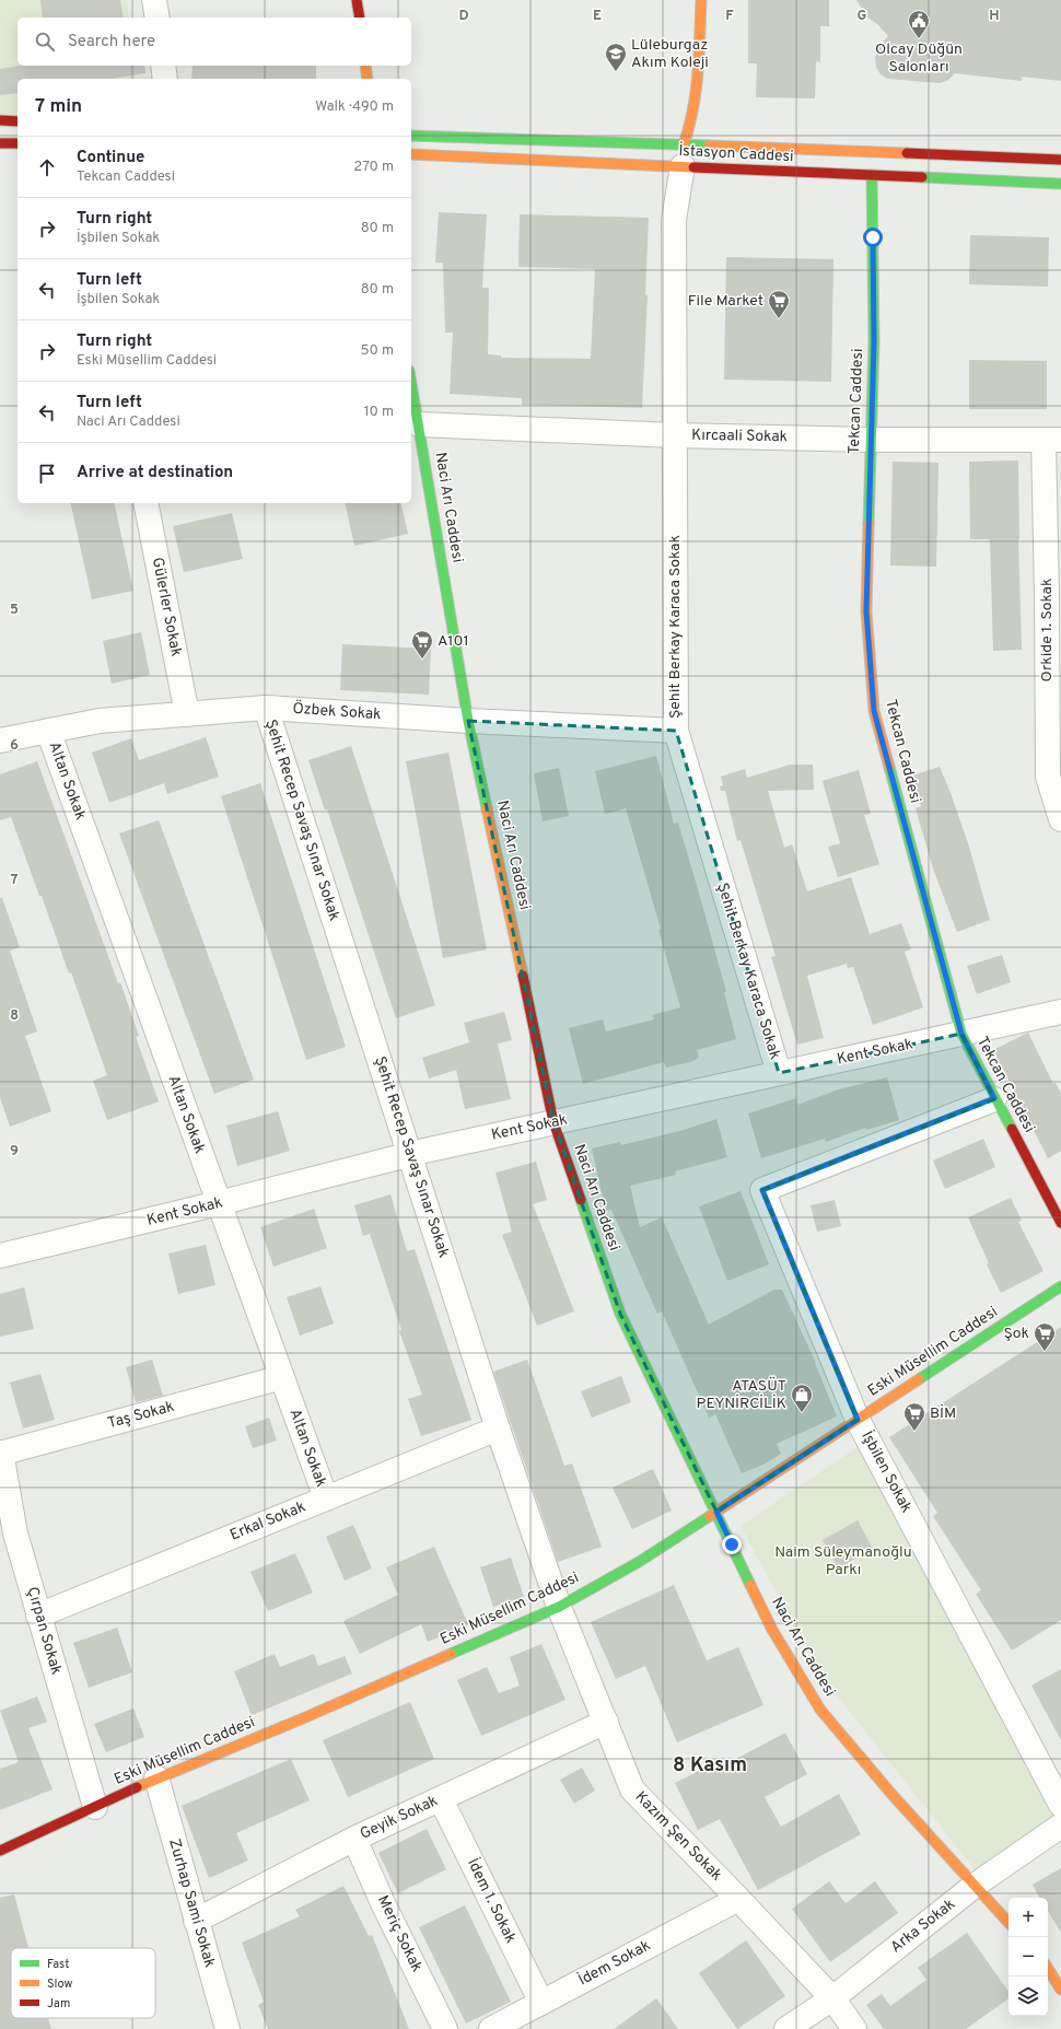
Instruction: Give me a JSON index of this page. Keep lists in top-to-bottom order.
{
  "streets": {
    "street": [
      "İstasyon Caddesi",
      "Tekcan Caddesi",
      "Kırcaali Sokak",
      "Naci Arı Caddesi",
      "Gülerler Sokak",
      "Şehit Berkay Karaca Sokak",
      "Orkide 1. Sokak",
      "Özbek Sokak",
      "Altan Sokak",
      "Şehit Recep Savaş Sınar Sokak",
      "Kent Sokak",
      "Eski Müsellim Caddesi",
      "Taş Sokak",
      "İşbilen Sokak",
      "Erkal Sokak",
      "Çırpan Sokak",
      "Geyik Sokak",
      "Kazım Şen Sokak",
      "İdem 1. Sokak",
      "Zurhap Sami Sokak",
      "Arka Sokak",
      "Meriç Sokak",
      "İdem Sokak"
    ]
  },
  "crossings": [
    ["İstasyon Caddesi", "Tekcan Caddesi"],
    ["İstasyon Caddesi", "Şehit Berkay Karaca Sokak"],
    ["Tekcan Caddesi", "Kırcaali Sokak"],
    ["Tekcan Caddesi", "Kent Sokak"],
    ["Tekcan Caddesi", "İşbilen Sokak"],
    ["Kırcaali Sokak", "Naci Arı Caddesi"],
    ["Kırcaali Sokak", "Şehit Berkay Karaca Sokak"],
    ["Kırcaali Sokak", "Orkide 1. Sokak"],
    ["Naci Arı Caddesi", "Özbek Sokak"],
    ["Naci Arı Caddesi", "Kent Sokak"],
    ["Naci Arı Caddesi", "Eski Müsellim Caddesi"],
    ["Naci Arı Caddesi", "Arka Sokak"],
    ["Gülerler Sokak", "Özbek Sokak"],
    ["Şehit Berkay Karaca Sokak", "Özbek Sokak"],
    ["Şehit Berkay Karaca Sokak", "Kent Sokak"],
    ["Özbek Sokak", "Altan Sokak"],
    ["Özbek Sokak", "Şehit Recep Savaş Sınar Sokak"],
    ["Altan Sokak", "Kent Sokak"],
    ["Altan Sokak", "Taş Sokak"],
    ["Altan Sokak", "Erkal Sokak"],
    ["Şehit Recep Savaş Sınar Sokak", "Kent Sokak"],
    ["Şehit Recep Savaş Sınar Sokak", "Eski Müsellim Caddesi"],
    ["Şehit Recep Savaş Sınar Sokak", "Erkal Sokak"],
    ["Şehit Recep Savaş Sınar Sokak", "Kazım Şen Sokak"],
    ["Eski Müsellim Caddesi", "İşbilen Sokak"],
    ["Eski Müsellim Caddesi", "Çırpan Sokak"],
    ["Eski Müsellim Caddesi", "Kazım Şen Sokak"],
    ["Eski Müsellim Caddesi", "Zurhap Sami Sokak"],
    ["Taş Sokak", "Çırpan Sokak"],
    ["Erkal Sokak", "Çırpan Sokak"],
    ["Geyik Sokak", "Kazım Şen Sokak"],
    ["Geyik Sokak", "İdem 1. Sokak"],
    ["Geyik Sokak", "Zurhap Sami Sokak"],
    ["Geyik Sokak", "Meriç Sokak"],
    ["Kazım Şen Sokak", "Arka Sokak"],
    ["Kazım Şen Sokak", "İdem Sokak"],
    ["İdem 1. Sokak", "İdem Sokak"]
  ],
  "districts": ["8 Kasım"],
  "parks": ["Naim Süleymanoğlu Parkı"],
  "places": {
    "public building": ["Olcay Düğün Salonları"],
    "school or university": ["Lüleburgaz Akım Koleji"],
    "supermarket": [
      "File Market",
      "A101",
      "Şok",
      "BİM"
    ],
    "shop": ["ATASÜT PEYNİRCİLİK"]
  },
  "legend": ["Fast", "Slow", "Jam"],
  "page": {
    "search": "Search here",
    "heading": ["7 min", "Walk · 490 m"],
    "list": [
      ["Continue", "Tekcan Caddesi", "270 m"],
      ["Turn right", "İşbilen Sokak", "80 m"],
      ["Turn left", "İşbilen Sokak", "80 m"],
      ["Turn right", "Eski Müsellim Caddesi", "50 m"],
      ["Turn left", "Naci Arı Caddesi", "10 m"],
      "Arrive at destination"
    ],
    "map_buttons": ["+", "−"]
  },
  "grid": {
    "columns": [
      "D",
      "E",
      "F",
      "G",
      "H"
    ],
    "rows": [
      "5",
      "6",
      "7",
      "8",
      "9"
    ]
  }
}
